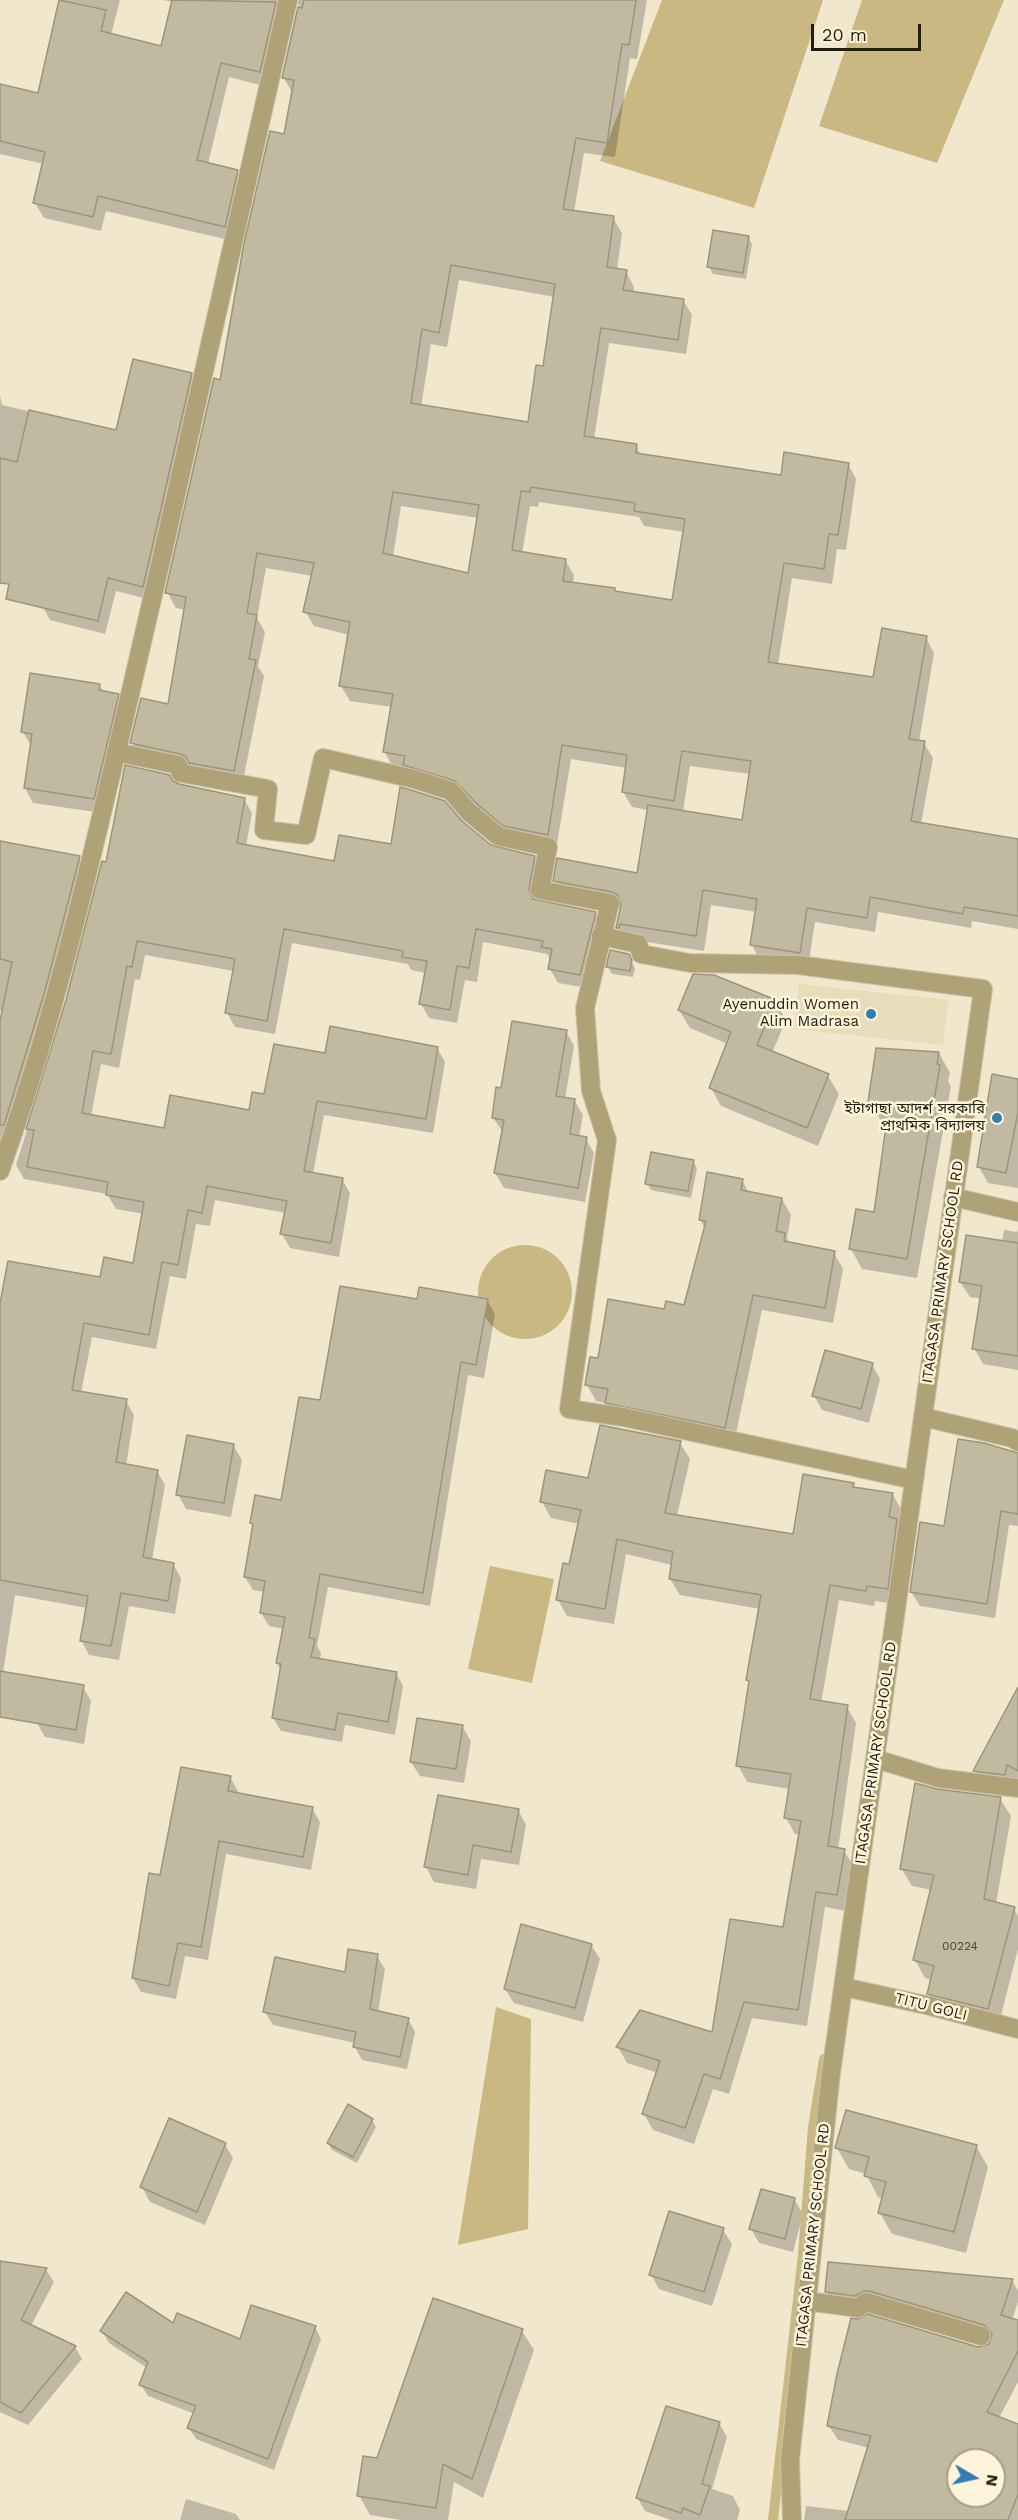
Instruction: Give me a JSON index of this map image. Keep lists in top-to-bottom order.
{
  "streets": {
    "street": ["ITAGASA PRIMARY SCHOOL RD", "TITU GOLI"]
  },
  "crossings": [
    ["ITAGASA PRIMARY SCHOOL RD", "TITU GOLI"]
  ],
  "places": ["Ayenuddin Women Alim Madrasa", "ইটাগাছা আদর্শ সরকারি প্রাথমিক বিদ্যালয়"],
  "house_numbers": ["00224"],
  "scale_bar": "20 m",
  "north": "right"
}
